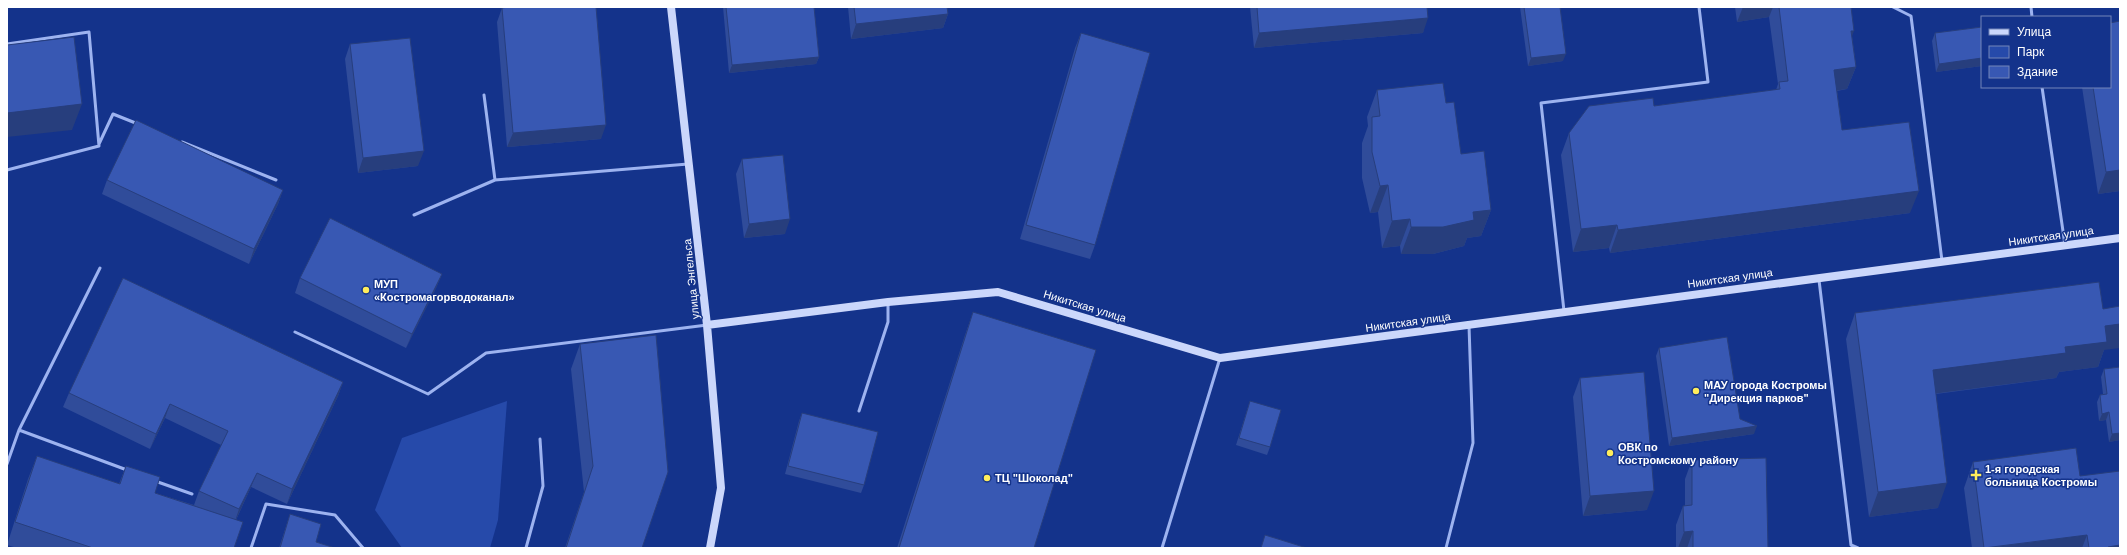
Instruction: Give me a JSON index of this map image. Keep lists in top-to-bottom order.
{
  "streets": {
    "street": ["Никитская улица", "улица Энгельса"]
  },
  "crossings": [
    ["Никитская улица", "улица Энгельса"]
  ],
  "places": {
    "other": [
      "МУП «Костромагорводоканал»",
      "МАУ города Костромы \"Дирекция парков\"",
      "ОВК по Костромскому району",
      "ТЦ \"Шоколад\""
    ],
    "health": ["1-я городская больница Костромы"]
  },
  "legend": ["Улица", "Парк", "Здание"]
}
